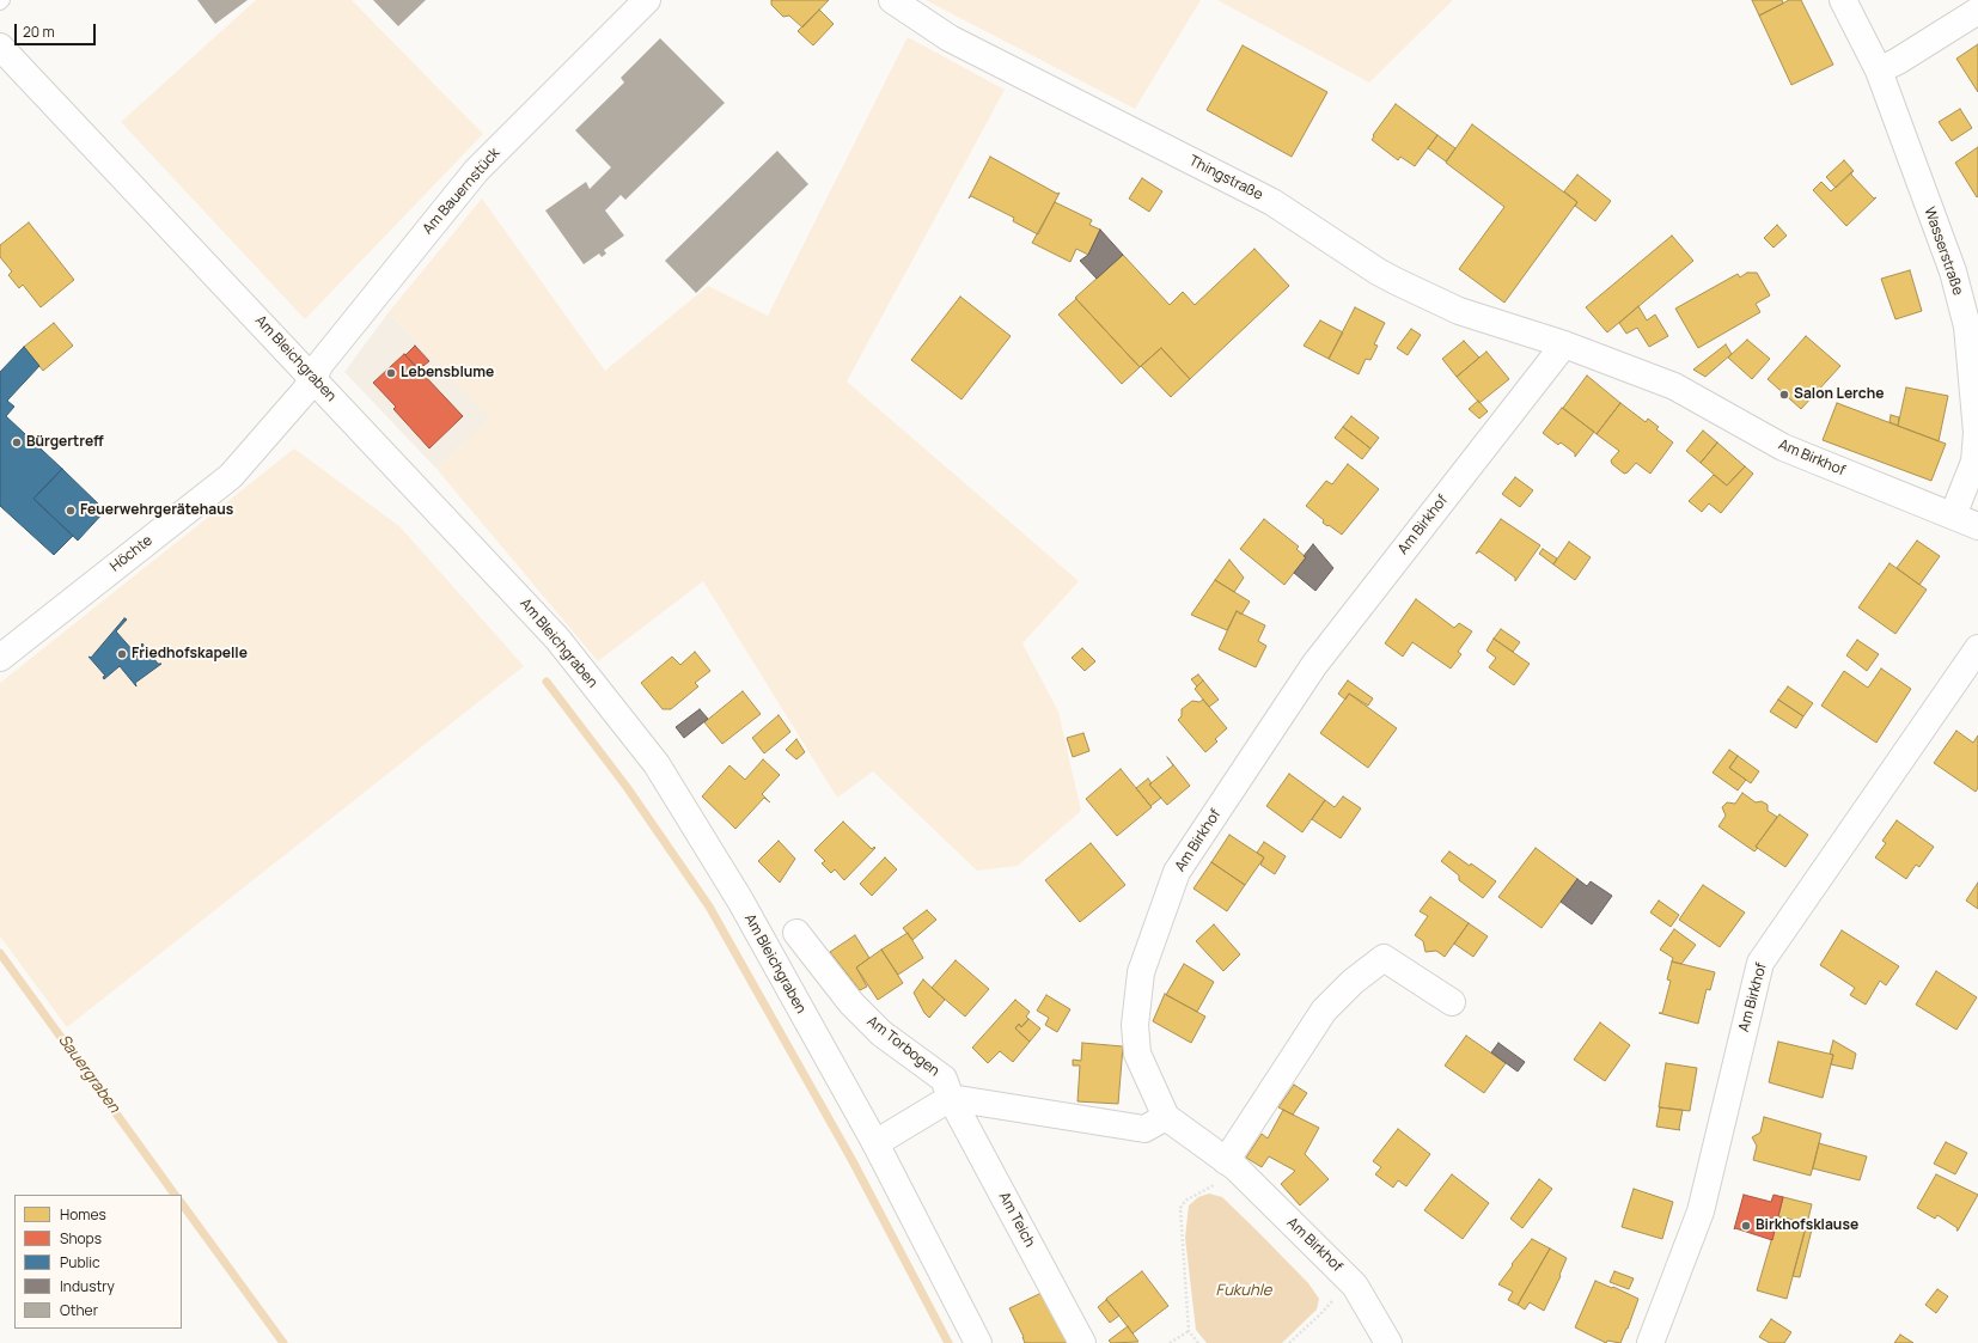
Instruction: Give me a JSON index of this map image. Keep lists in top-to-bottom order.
{
  "streets": {
    "street": [
      "Thingstraße",
      "Am Bauernstück",
      "Wasserstraße",
      "Am Bleichgraben",
      "Am Birkhof",
      "Höchte",
      "Am Torbogen",
      "Am Teich"
    ]
  },
  "crossings": [
    ["Thingstraße", "Am Birkhof"],
    ["Am Bauernstück", "Am Bleichgraben"],
    ["Am Bauernstück", "Höchte"],
    ["Wasserstraße", "Am Birkhof"],
    ["Am Bleichgraben", "Höchte"],
    ["Am Torbogen", "Am Teich"]
  ],
  "water": ["Sauergraben", "Fukuhle"],
  "places": [
    "Lebensblume",
    "Salon Lerche",
    "Bürgertreff",
    "Feuerwehrgerätehaus",
    "Friedhofskapelle",
    "Birkhofsklause"
  ],
  "legend": [
    "Homes",
    "Shops",
    "Public",
    "Industry",
    "Other"
  ],
  "scale_bar": "20 m"
}
